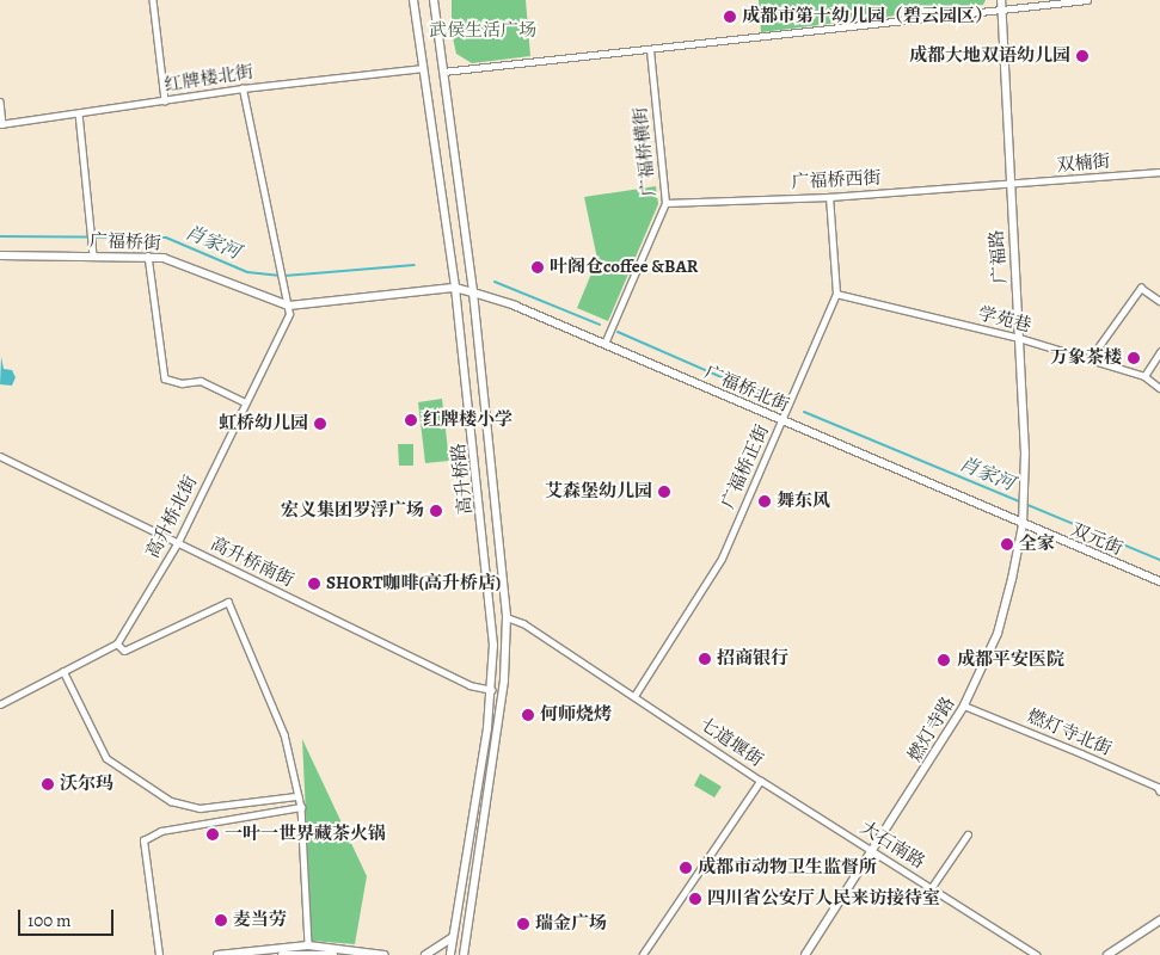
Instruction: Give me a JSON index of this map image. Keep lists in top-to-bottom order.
{
  "streets": {
    "main road": [
      "广福桥街",
      "广福路",
      "广福桥北街",
      "高升桥路",
      "双元街",
      "燃灯寺路"
    ],
    "street": [
      "红牌楼北街",
      "广福桥横街",
      "双楠街",
      "广福桥西街",
      "学苑巷",
      "广福桥正街",
      "高升桥北街",
      "高升桥南街",
      "燃灯寺北街",
      "七道堰街",
      "大石南路"
    ]
  },
  "crossings": [
    ["红牌楼北街", "高升桥路"],
    ["广福桥横街", "广福桥西街"],
    ["广福桥横街", "广福桥北街"],
    ["双楠街", "广福桥西街"],
    ["双楠街", "广福路"],
    ["广福桥西街", "广福路"],
    ["广福桥西街", "广福桥正街"],
    ["广福桥街", "广福桥北街"],
    ["广福桥街", "高升桥路"],
    ["广福桥街", "高升桥北街"],
    ["广福路", "学苑巷"],
    ["广福路", "燃灯寺路"],
    ["学苑巷", "广福桥正街"],
    ["广福桥北街", "广福桥正街"],
    ["广福桥北街", "高升桥路"],
    ["广福桥北街", "双元街"],
    ["广福桥北街", "燃灯寺路"],
    ["广福桥正街", "七道堰街"],
    ["高升桥路", "高升桥南街"],
    ["高升桥路", "七道堰街"],
    ["高升桥北街", "高升桥南街"],
    ["双元街", "燃灯寺路"],
    ["燃灯寺路", "燃灯寺北街"],
    ["燃灯寺路", "大石南路"],
    ["七道堰街", "大石南路"]
  ],
  "water": ["肖家河"],
  "parks": ["武侯生活广场"],
  "places": [
    "成都市第十幼儿园（碧云园区）",
    "成都大地双语幼儿园",
    "叶阁仓coffee &BAR",
    "万象茶楼",
    "红牌楼小学",
    "虹桥幼儿园",
    "艾森堡幼儿园",
    "舞东风",
    "宏义集团罗浮广场",
    "全家",
    "SHORT咖啡(高升桥店)",
    "招商银行",
    "成都平安医院",
    "何师烧烤",
    "沃尔玛",
    "一叶一世界藏茶火锅",
    "成都市动物卫生监督所",
    "四川省公安厅人民来访接待室",
    "麦当劳",
    "瑞金广场"
  ],
  "scale_bar": "100 m"
}
